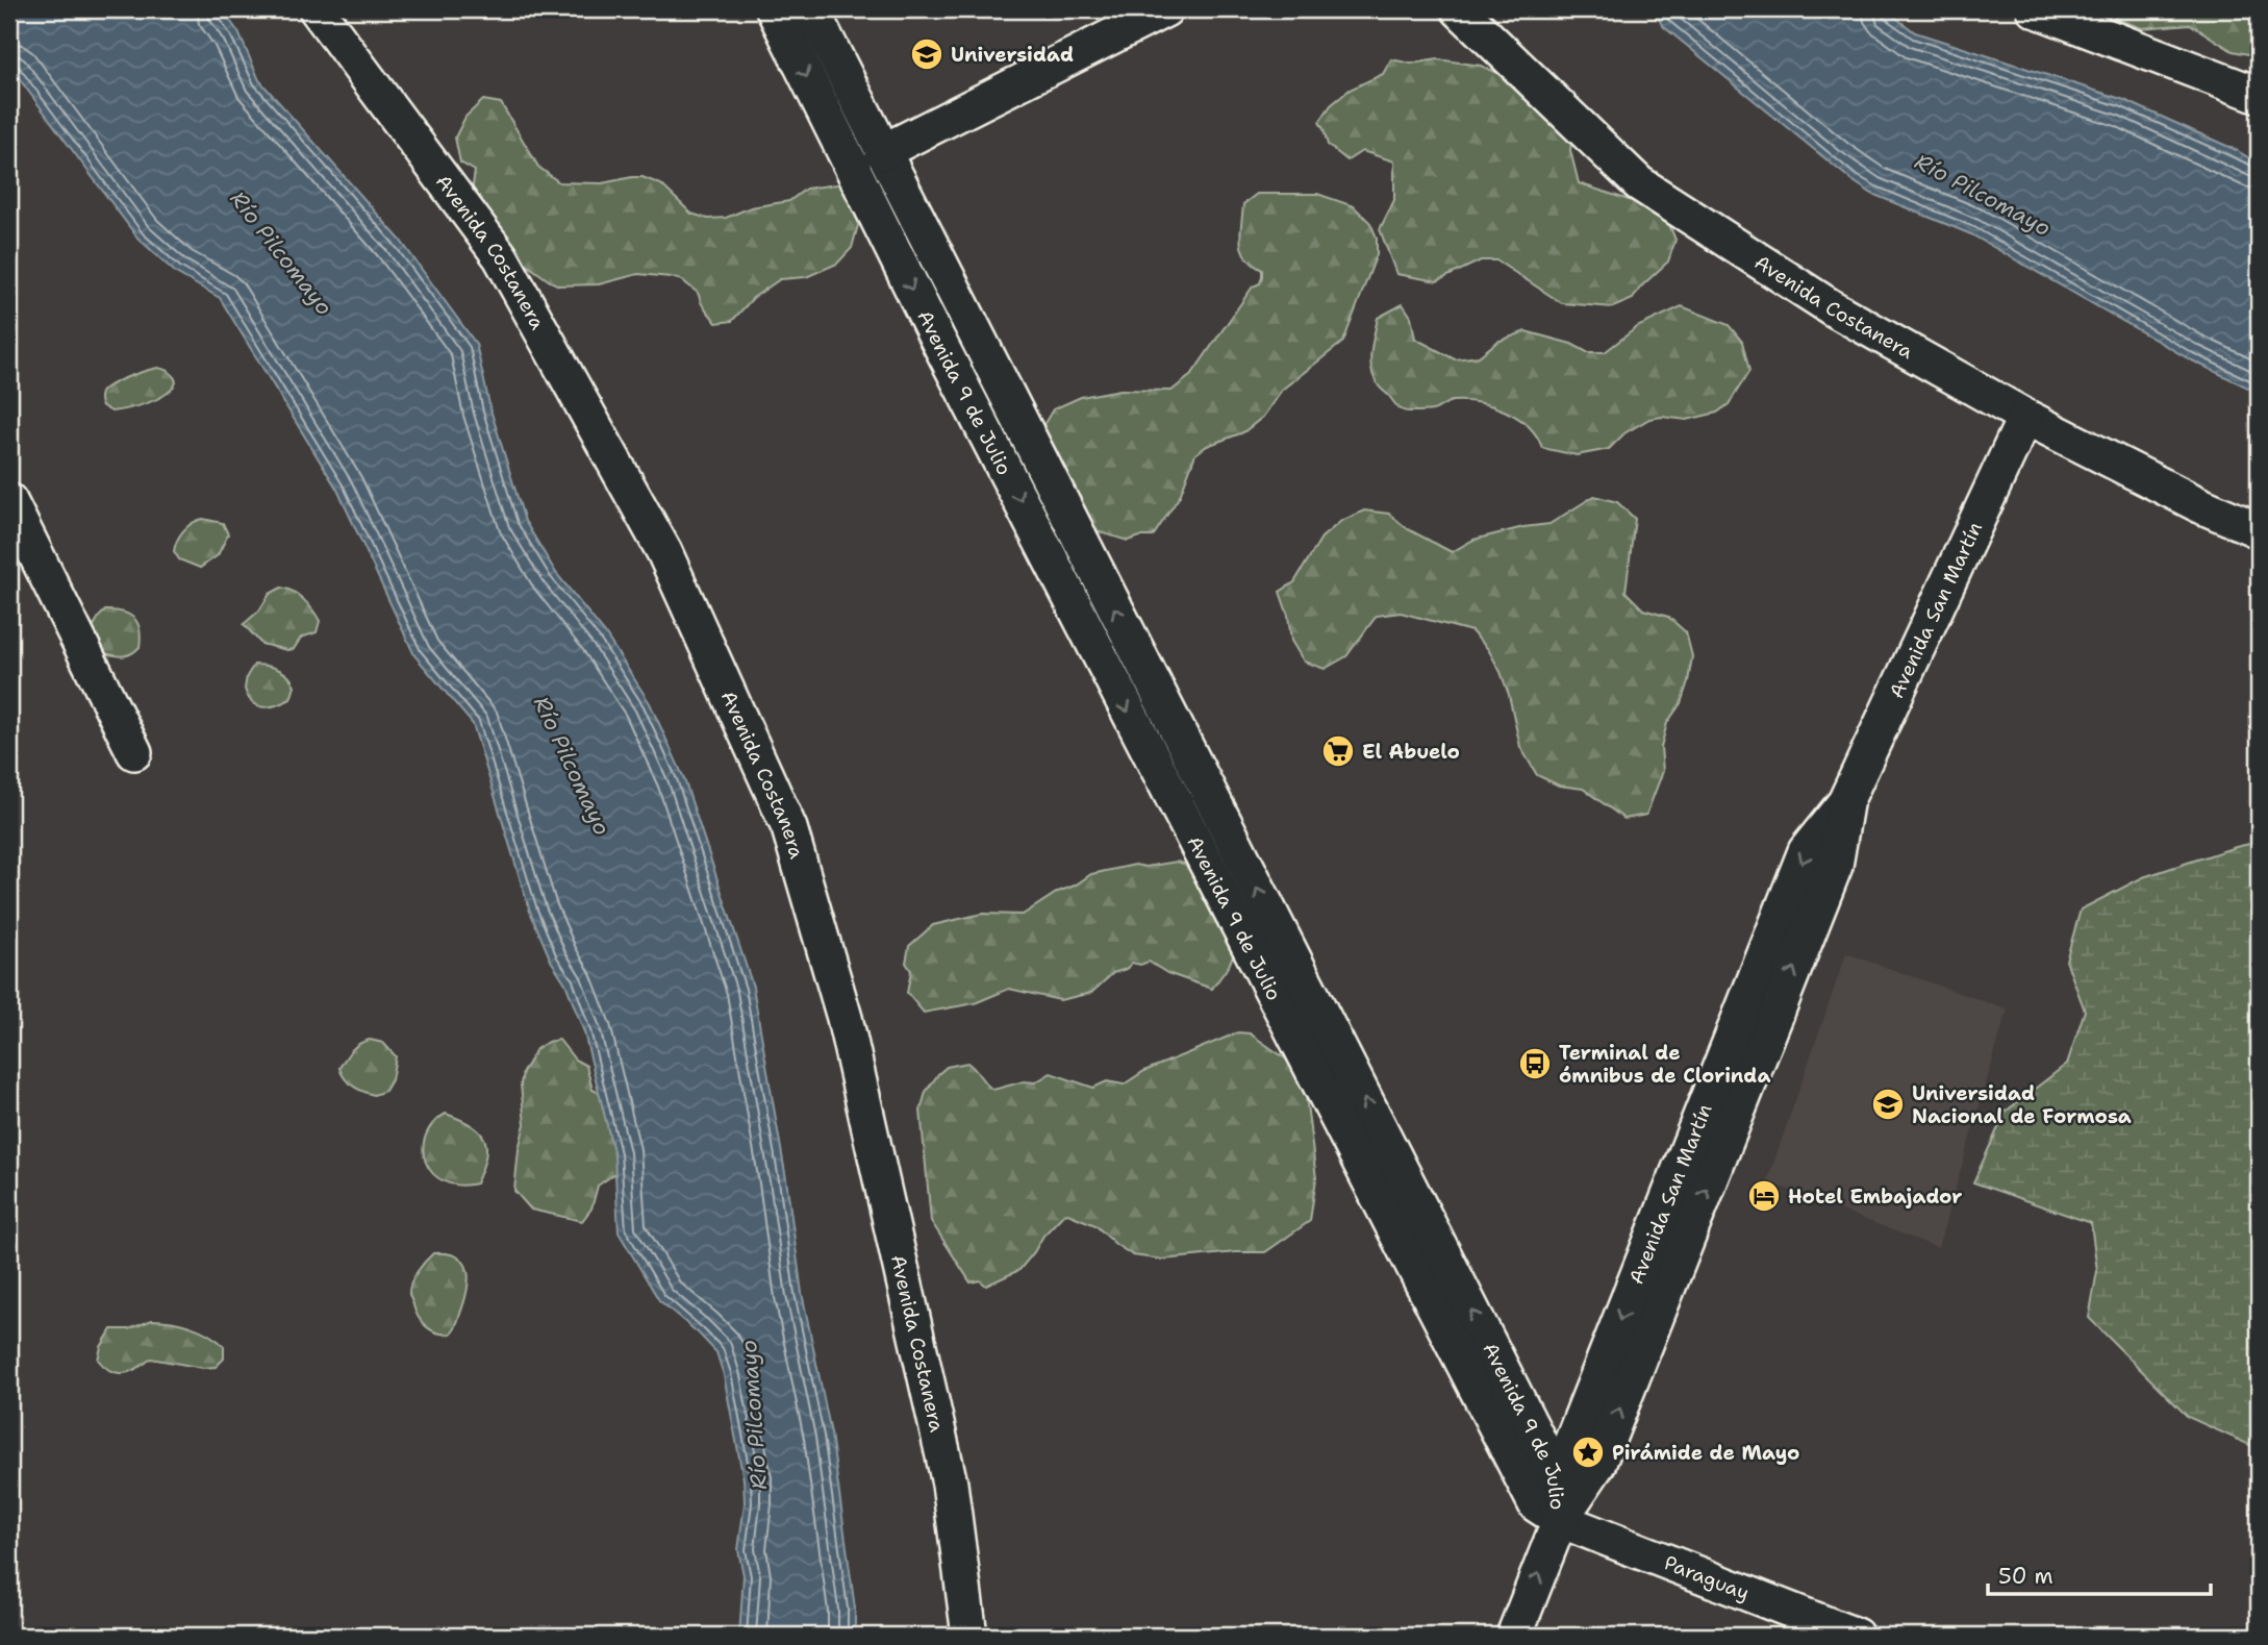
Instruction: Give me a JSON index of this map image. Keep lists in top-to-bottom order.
{
  "streets": {
    "street": [
      "Avenida Costanera",
      "Avenida 9 de Julio",
      "Avenida San Martín",
      "Paraguay"
    ]
  },
  "crossings": [
    ["Avenida Costanera", "Avenida San Martín"],
    ["Avenida 9 de Julio", "Avenida San Martín"],
    ["Avenida 9 de Julio", "Paraguay"],
    ["Avenida San Martín", "Paraguay"]
  ],
  "water": ["Río Pilcomayo"],
  "places": {
    "school or university": ["Universidad", "Universidad Nacional de Formosa"],
    "supermarket": ["El Abuelo"],
    "bus stop": ["Terminal de ómnibus de Clorinda"],
    "hotel": ["Hotel Embajador"],
    "place": ["Pirámide de Mayo"]
  },
  "scale_bar": "50 m"
}
